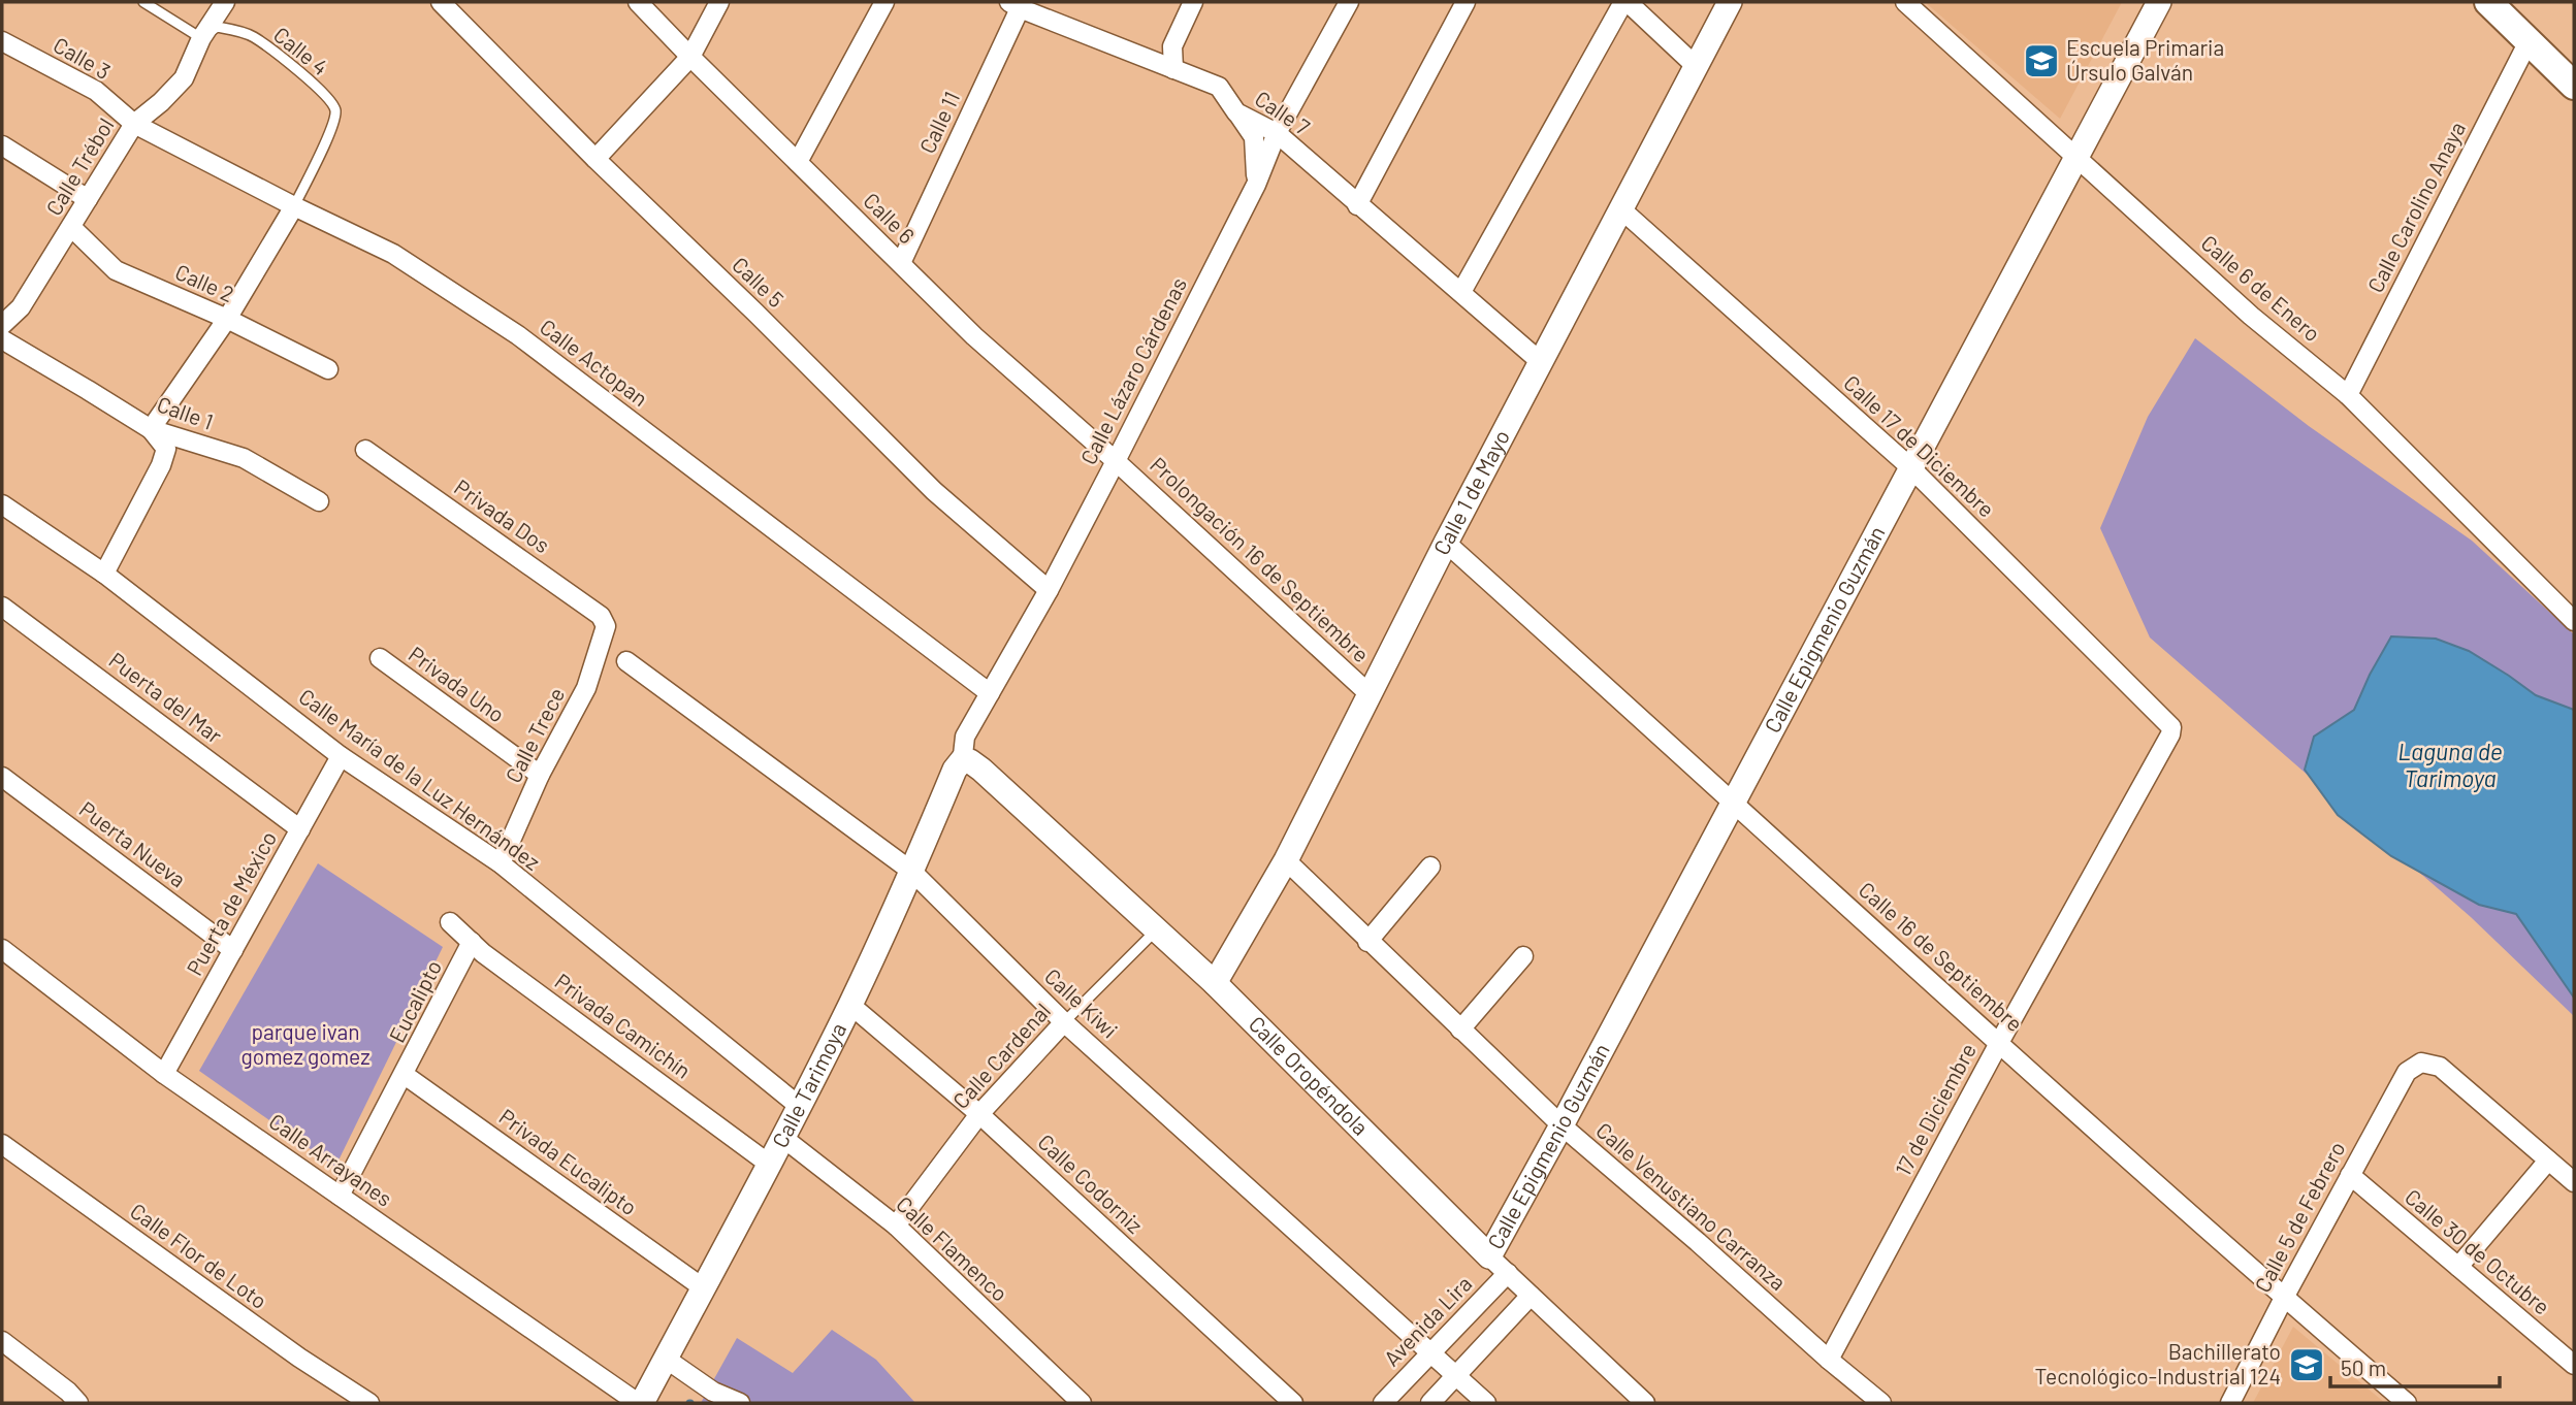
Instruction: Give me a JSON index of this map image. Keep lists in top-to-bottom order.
{
  "streets": {
    "street": [
      "Calle 3",
      "Calle 7",
      "Calle 11",
      "Calle Trébol",
      "Calle Carolino Anaya",
      "Calle 6",
      "Calle 5",
      "Calle 2",
      "Calle 6 de Enero",
      "Calle Actopan",
      "Calle Lázaro Cárdenas",
      "Calle 1",
      "Calle 17 de Diciembre",
      "Calle 1 de Mayo",
      "Privada Dos",
      "Prolongación 16 de Septiembre",
      "Calle Epigmenio Guzmán",
      "Privada Uno",
      "Puerta del Mar",
      "Calle Trece",
      "Calle María de la Luz Hernández",
      "Puerta Nueva",
      "Puerta de México",
      "Calle 16 de Septiembre",
      "Eucalipto",
      "Calle Kiwi",
      "Privada Camichín",
      "Calle Cardenal",
      "Calle Oropéndola",
      "Calle Tarimoya",
      "17 de Diciembre",
      "Calle Arrayanes",
      "Privada Eucalipto",
      "Calle Codorniz",
      "Calle Venustiano Carranza",
      "Calle 5 de Febrero",
      "Calle Flamenco",
      "Calle 30 de Octubre",
      "Calle Flor de Loto",
      "Avenida Lira"
    ],
    "lane": ["Calle 4"]
  },
  "crossings": [
    ["Calle 4", "Calle Trébol"],
    ["Calle 4", "Calle Actopan"],
    ["Calle 3", "Calle Trébol"],
    ["Calle 3", "Calle Actopan"],
    ["Calle 7", "Calle 11"],
    ["Calle 7", "Calle Lázaro Cárdenas"],
    ["Calle 7", "Calle 1 de Mayo"],
    ["Calle 11", "Calle 6"],
    ["Calle Trébol", "Calle 2"],
    ["Calle Trébol", "Calle Actopan"],
    ["Calle Carolino Anaya", "Calle 6 de Enero"],
    ["Calle 6", "Calle Lázaro Cárdenas"],
    ["Calle 6", "Prolongación 16 de Septiembre"],
    ["Calle 5", "Calle Lázaro Cárdenas"],
    ["Calle 6 de Enero", "Calle Epigmenio Guzmán"],
    ["Calle Actopan", "Calle Lázaro Cárdenas"],
    ["Calle Lázaro Cárdenas", "Prolongación 16 de Septiembre"],
    ["Calle Lázaro Cárdenas", "Calle Oropéndola"],
    ["Calle Lázaro Cárdenas", "Calle Tarimoya"],
    ["Calle 17 de Diciembre", "Calle 1 de Mayo"],
    ["Calle 17 de Diciembre", "Calle Epigmenio Guzmán"],
    ["Calle 17 de Diciembre", "17 de Diciembre"],
    ["Calle 1 de Mayo", "Prolongación 16 de Septiembre"],
    ["Calle 1 de Mayo", "Calle 16 de Septiembre"],
    ["Calle 1 de Mayo", "Calle Oropéndola"],
    ["Calle 1 de Mayo", "Calle Venustiano Carranza"],
    ["Privada Dos", "Calle Trece"],
    ["Calle Epigmenio Guzmán", "Calle 16 de Septiembre"],
    ["Calle Epigmenio Guzmán", "Calle Oropéndola"],
    ["Calle Epigmenio Guzmán", "Calle Venustiano Carranza"],
    ["Privada Uno", "Calle Trece"],
    ["Puerta del Mar", "Puerta de México"],
    ["Calle Trece", "Calle María de la Luz Hernández"],
    ["Calle María de la Luz Hernández", "Puerta de México"],
    ["Calle María de la Luz Hernández", "Calle Tarimoya"],
    ["Puerta Nueva", "Puerta de México"],
    ["Puerta de México", "Calle Arrayanes"],
    ["Calle 16 de Septiembre", "17 de Diciembre"],
    ["Calle 16 de Septiembre", "Calle 5 de Febrero"],
    ["Eucalipto", "Privada Camichín"],
    ["Eucalipto", "Calle Arrayanes"],
    ["Eucalipto", "Privada Eucalipto"],
    ["Calle Kiwi", "Calle Cardenal"],
    ["Calle Kiwi", "Calle Tarimoya"],
    ["Calle Kiwi", "Avenida Lira"],
    ["Privada Camichín", "Calle Tarimoya"],
    ["Calle Cardenal", "Calle Oropéndola"],
    ["Calle Cardenal", "Calle Codorniz"],
    ["Calle Cardenal", "Calle Flamenco"],
    ["Calle Oropéndola", "Calle Tarimoya"],
    ["Calle Oropéndola", "Avenida Lira"],
    ["Calle Tarimoya", "Calle Arrayanes"],
    ["Calle Tarimoya", "Privada Eucalipto"],
    ["Calle Tarimoya", "Calle Codorniz"],
    ["Calle Tarimoya", "Calle Flamenco"],
    ["17 de Diciembre", "Calle Venustiano Carranza"],
    ["Calle 5 de Febrero", "Calle 30 de Octubre"]
  ],
  "water": ["Laguna de Tarimoya"],
  "parks": ["parque ivan gomez gomez"],
  "places": {
    "school or university": ["Escuela Primaria Úrsulo Galván", "Bachillerato Tecnológico-Industrial 124"]
  },
  "scale_bar": "50 m"
}
